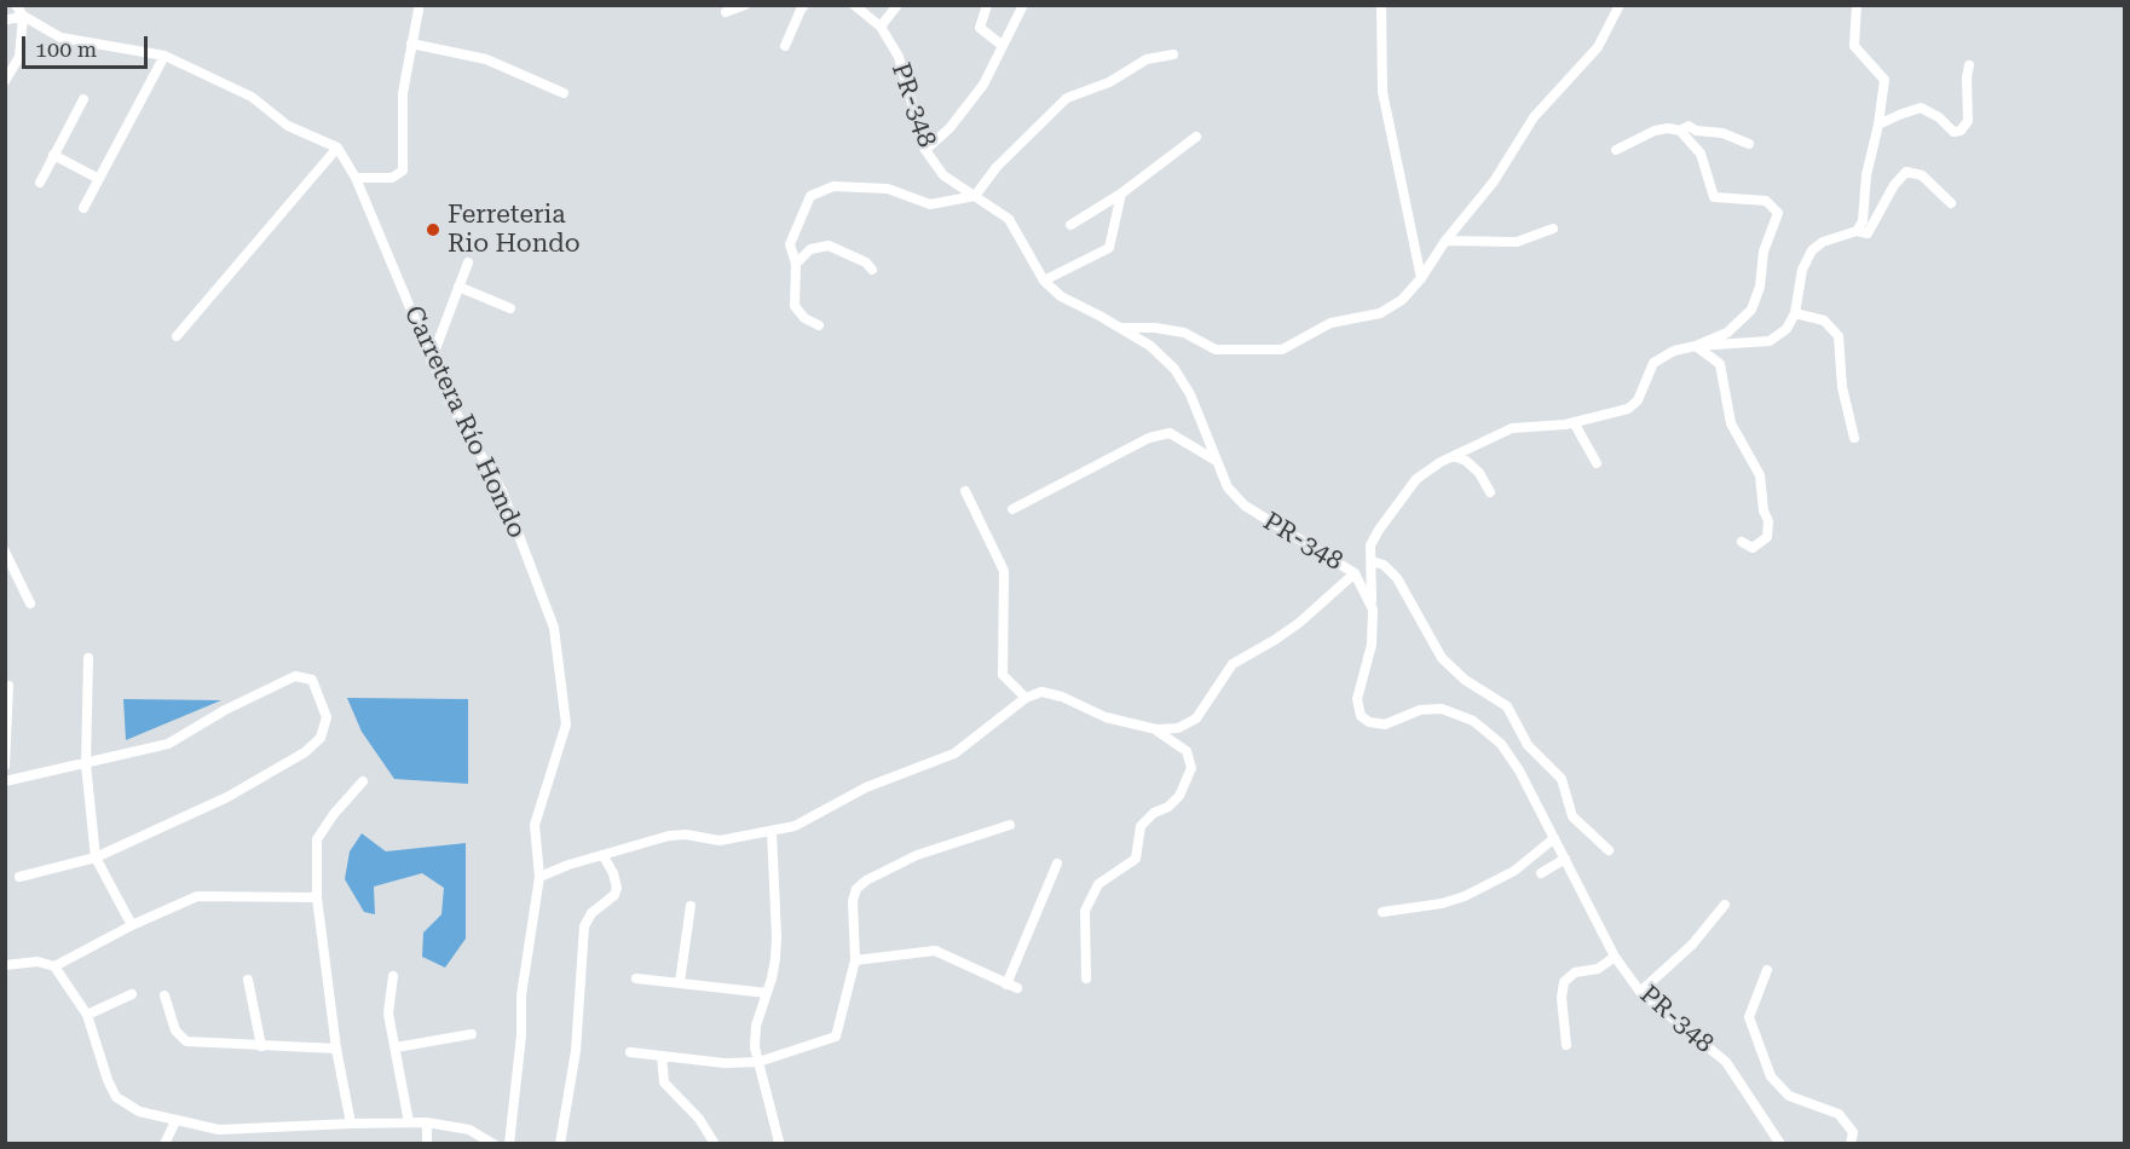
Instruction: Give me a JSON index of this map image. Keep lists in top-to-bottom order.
{
  "streets": {
    "street": ["PR-348", "Carretera Río Hondo"]
  },
  "places": ["Ferreteria Rio Hondo"],
  "scale_bar": "100 m"
}
